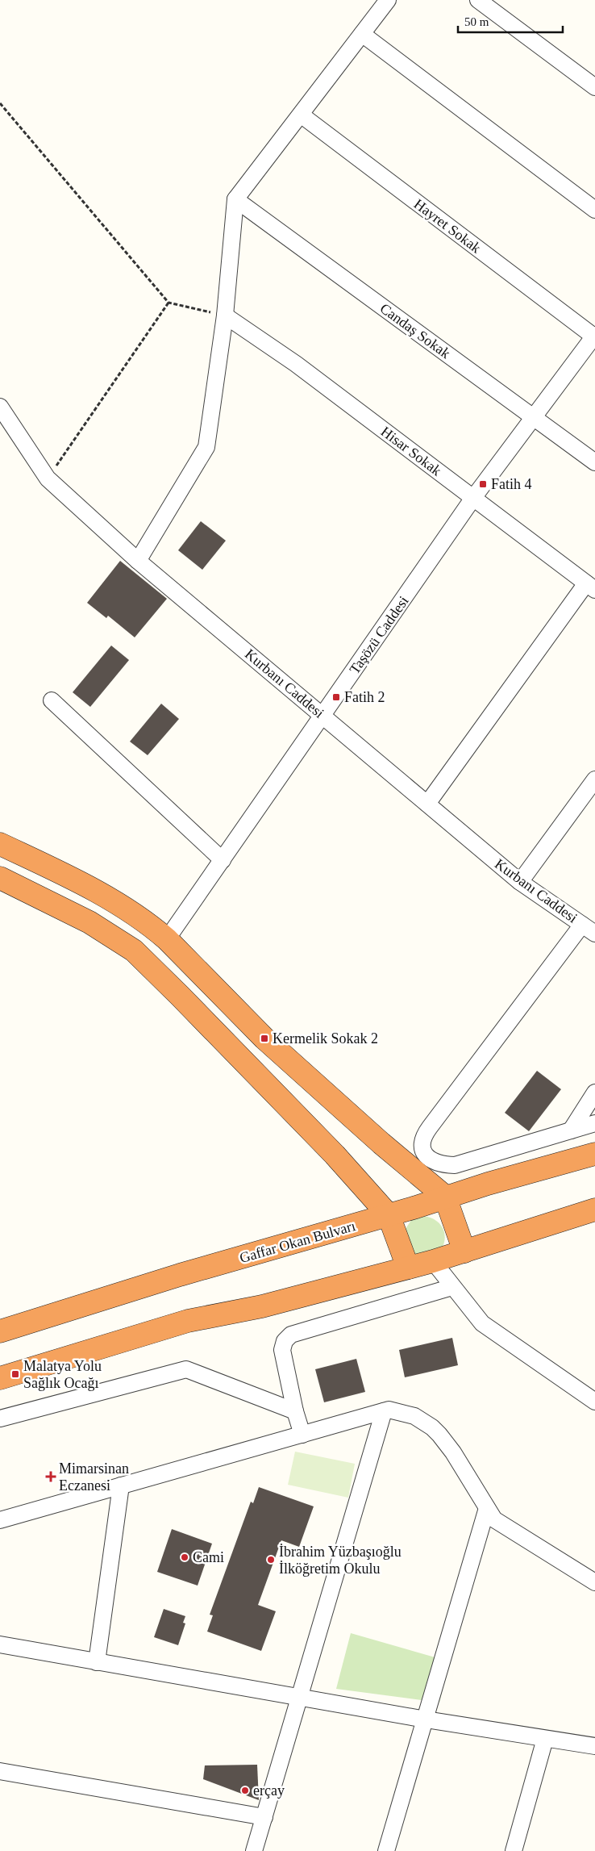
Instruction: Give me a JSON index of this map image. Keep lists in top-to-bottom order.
{
  "streets": {
    "highway": ["Gaffar Okan Bulvarı"],
    "street": [
      "Hayret Sokak",
      "Candaş Sokak",
      "Hisar Sokak",
      "Taşözü Caddesi",
      "Kurbanı Caddesi"
    ]
  },
  "crossings": [
    ["Hayret Sokak", "Taşözü Caddesi"],
    ["Candaş Sokak", "Taşözü Caddesi"],
    ["Hisar Sokak", "Taşözü Caddesi"],
    ["Taşözü Caddesi", "Kurbanı Caddesi"]
  ],
  "places": {
    "transit": [
      "Fatih 4",
      "Fatih 2",
      "Kermelik Sokak 2",
      "Malatya Yolu Sağlık Ocağı"
    ],
    "health": ["Mimarsinan Eczanesi"],
    "other": ["Cami", "İbrahim Yüzbaşıoğlu İlköğretim Okulu", "erçay"]
  },
  "scale_bar": "50 m"
}
